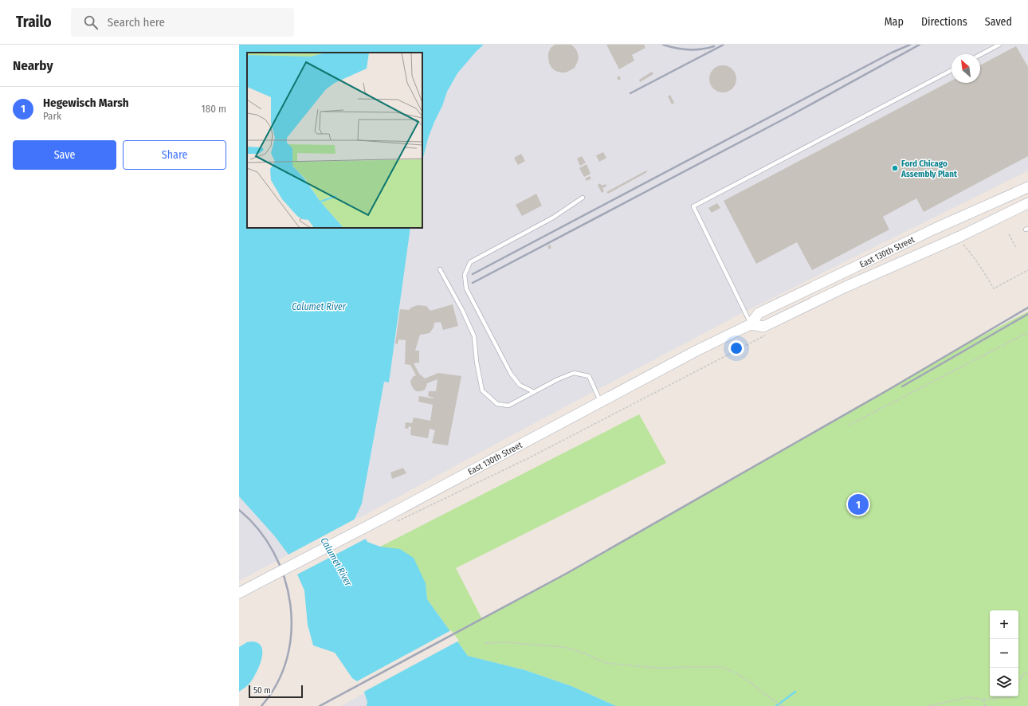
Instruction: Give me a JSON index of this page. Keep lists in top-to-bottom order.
{
  "streets": {
    "main road": ["East 130th Street"]
  },
  "water": ["Calumet River"],
  "places": ["Ford Chicago Assembly Plant"],
  "scale_bar": "50 m",
  "north": "top left",
  "page": {
    "header": "Trailo",
    "search": "Search here",
    "nav": ["Map", "Directions", "Saved"],
    "heading": "Nearby",
    "list": [
      {
        "mark": "1",
        "name": "Hegewisch Marsh",
        "note": "Park",
        "value": "180 m"
      }
    ],
    "buttons": ["Save", "Share"],
    "pins": "1",
    "map_buttons": ["+", "−"],
    "scale": "50 m"
  }
}
